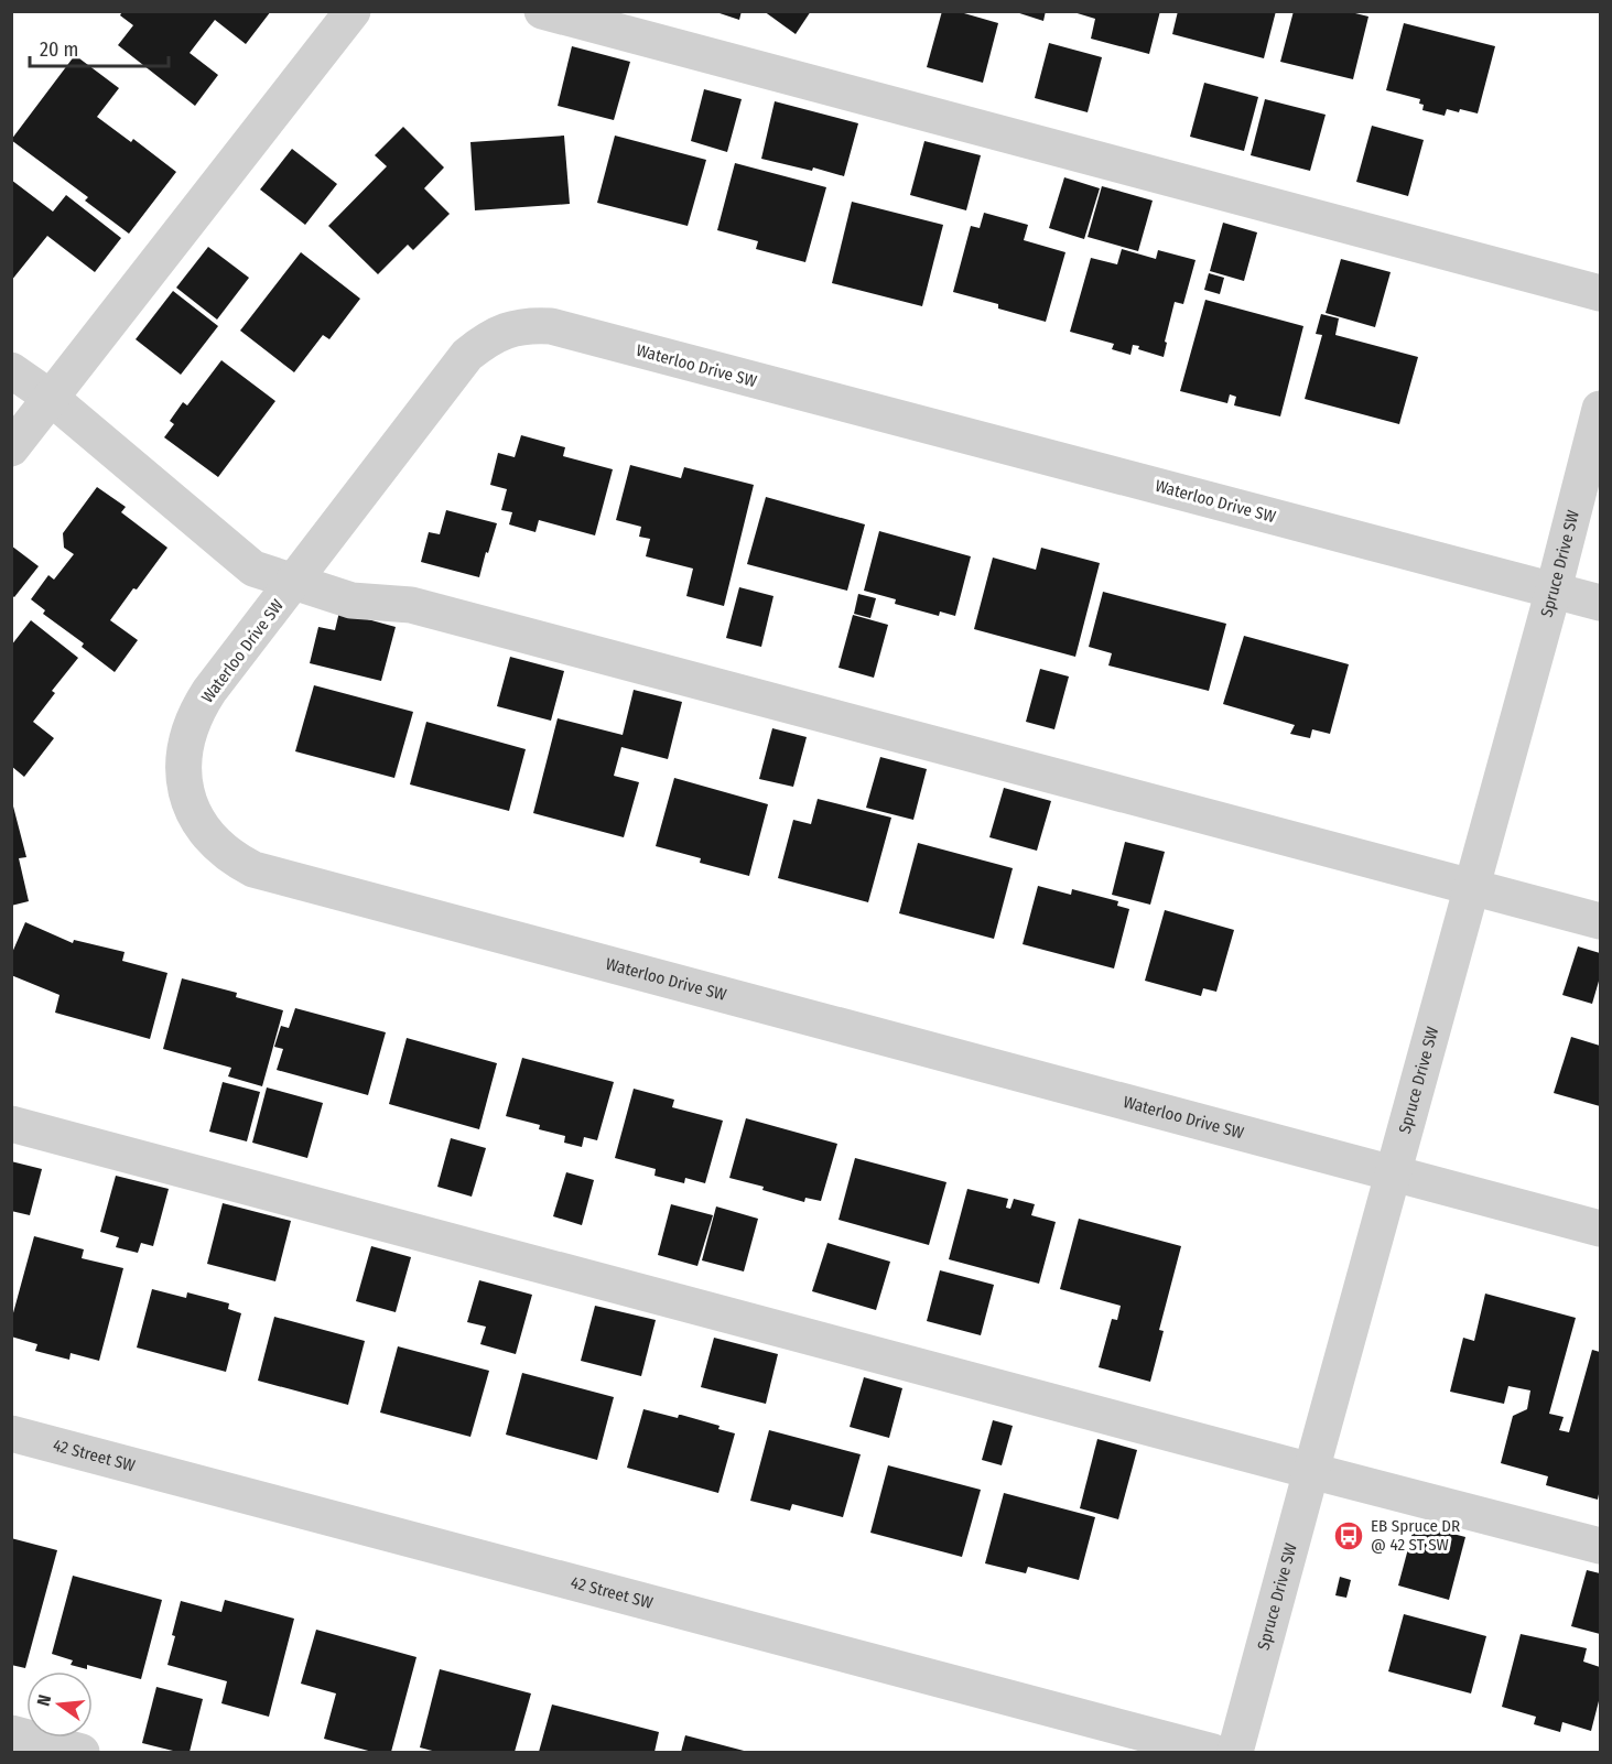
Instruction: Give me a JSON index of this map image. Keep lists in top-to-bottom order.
{
  "streets": {
    "street": ["Waterloo Drive SW", "Spruce Drive SW", "42 Street SW"]
  },
  "crossings": [
    ["Waterloo Drive SW", "Spruce Drive SW"]
  ],
  "places": {
    "bus stop": ["EB Spruce DR @ 42 ST SW"]
  },
  "scale_bar": "20 m",
  "north": "left"
}
